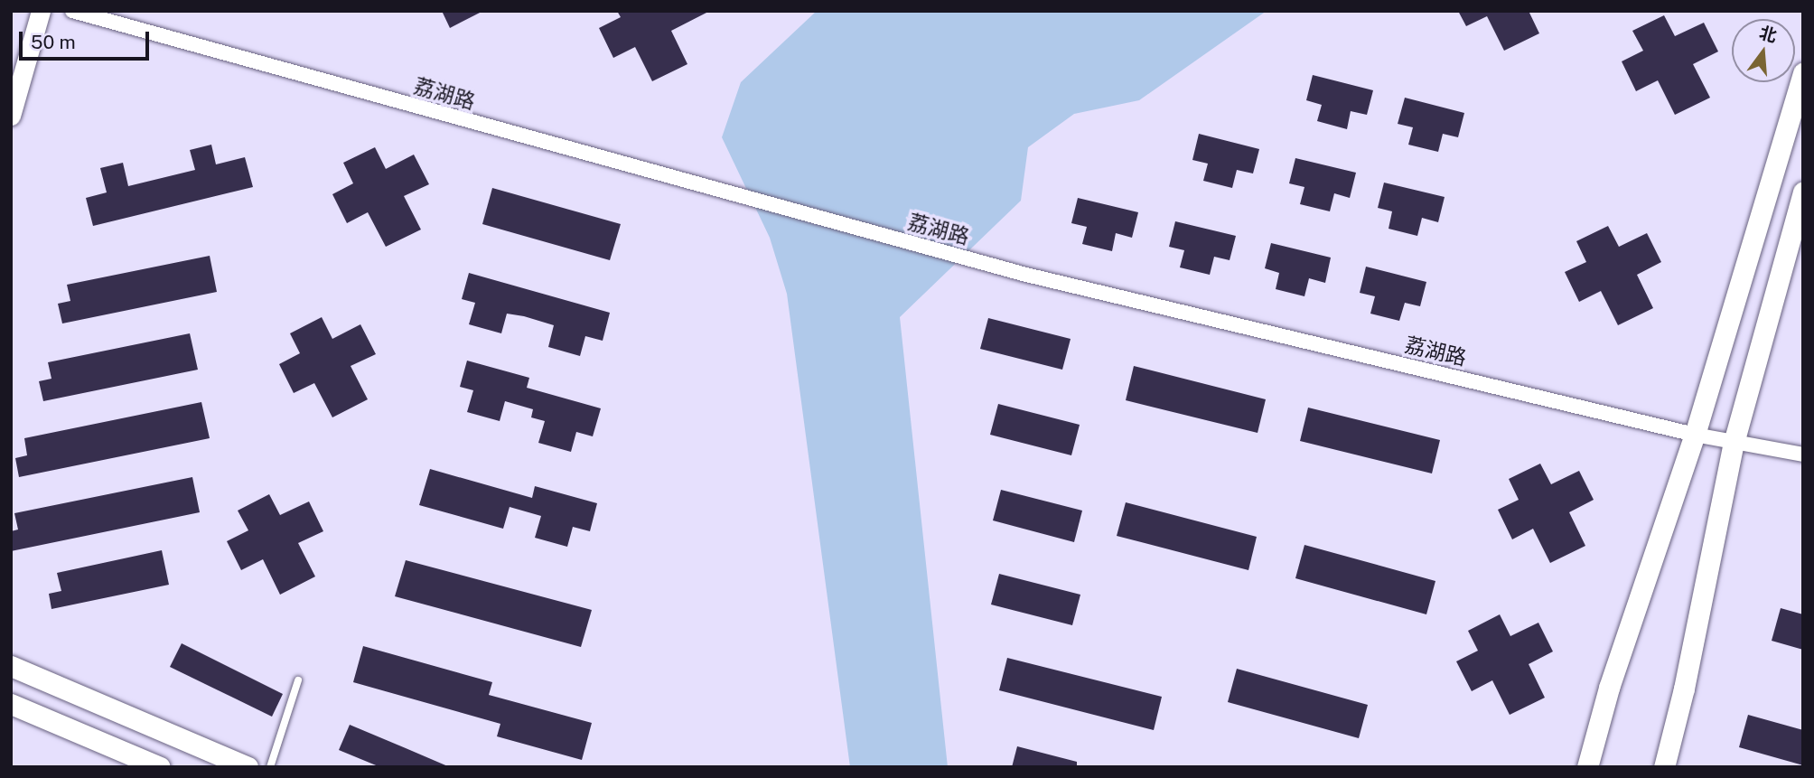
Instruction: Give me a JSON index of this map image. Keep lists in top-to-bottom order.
{
  "streets": {
    "street": ["荔湖路"]
  },
  "scale_bar": "50 m",
  "north": "top"
}
